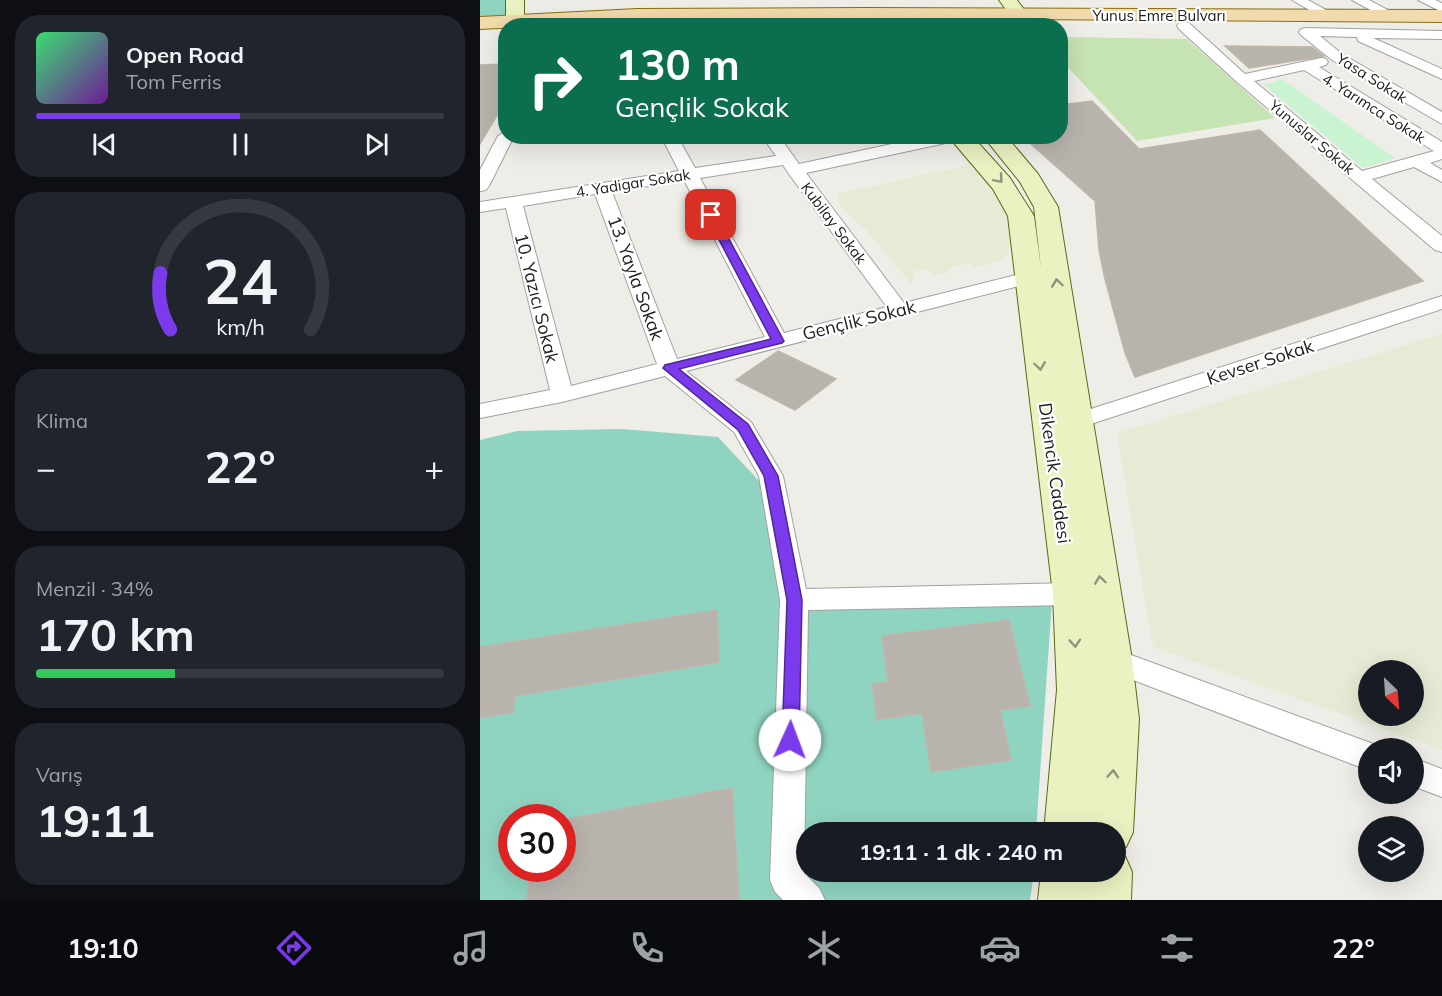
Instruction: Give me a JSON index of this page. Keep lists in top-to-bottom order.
{
  "streets": {
    "main road": ["Yunus Emre Bulvarı", "Dikencik Caddesi"],
    "street": [
      "Yasa Sokak",
      "4. Yarımca Sokak",
      "Yunuslar Sokak",
      "4. Yadigar Sokak",
      "Kubilay Sokak",
      "13. Yayla Sokak",
      "10. Yazıcı Sokak",
      "Gençlik Sokak",
      "Kevser Sokak"
    ]
  },
  "crossings": [
    ["Yunus Emre Bulvarı", "Yunuslar Sokak"],
    ["4. Yadigar Sokak", "Kubilay Sokak"],
    ["4. Yadigar Sokak", "13. Yayla Sokak"],
    ["4. Yadigar Sokak", "10. Yazıcı Sokak"],
    ["Kubilay Sokak", "Gençlik Sokak"],
    ["13. Yayla Sokak", "Gençlik Sokak"],
    ["10. Yazıcı Sokak", "Gençlik Sokak"],
    ["Gençlik Sokak", "Dikencik Caddesi"],
    ["Kevser Sokak", "Dikencik Caddesi"]
  ],
  "north": "bottom right",
  "page": {
    "turn": ["130 m", "Gençlik Sokak"],
    "song": ["Open Road", "Tom Ferris"],
    "tile": [
      "Klima",
      ["Menzil · 34%", "170 km"],
      ["Varış", "19:11"]
    ],
    "heat": ["−", "22°", "+"],
    "limit": "30",
    "trip": "19:11 · 1 dk · 240 m",
    "tabs": ["19:10", "22°"],
    "gauge": ["24", "km/h"]
  }
}
